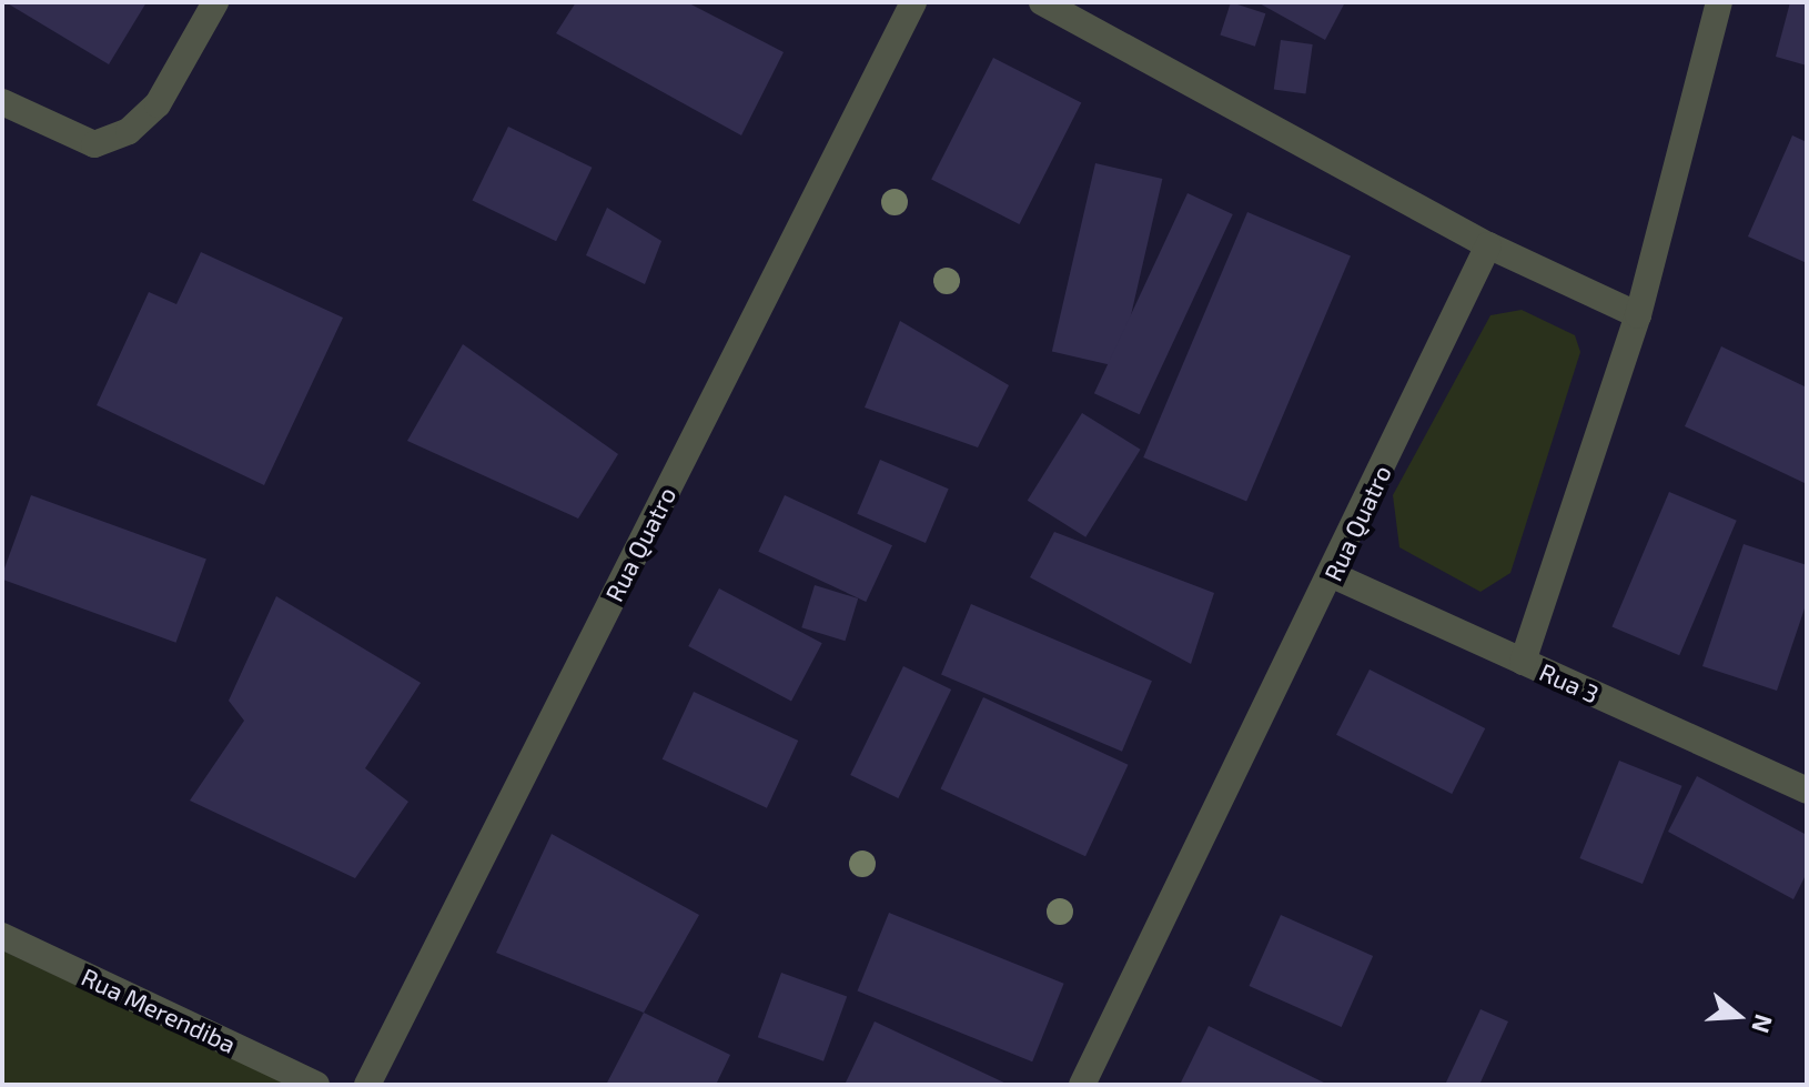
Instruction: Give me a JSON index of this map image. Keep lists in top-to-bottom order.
{
  "streets": {
    "street": ["Rua Quatro", "Rua 3", "Rua Merendiba"]
  },
  "crossings": [
    ["Rua Quatro", "Rua 3"]
  ],
  "north": "right"
}
